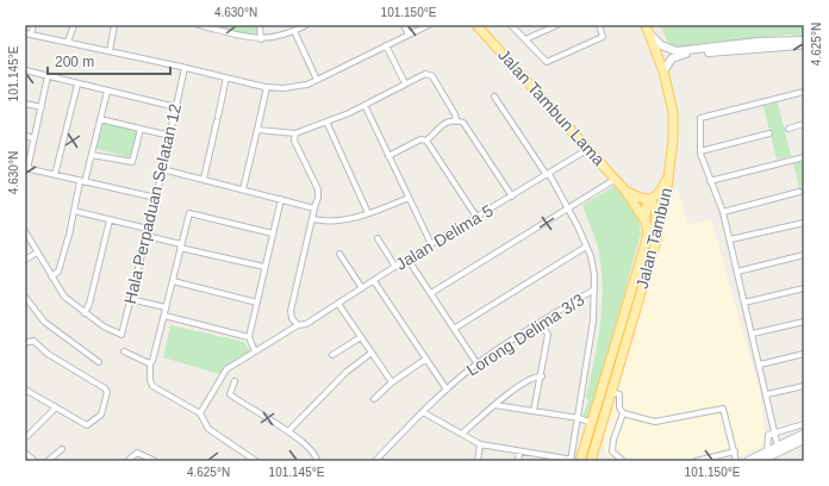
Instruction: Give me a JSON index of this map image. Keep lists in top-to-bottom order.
{
  "streets": {
    "main road": ["Jalan Tambun Lama", "Jalan Tambun"],
    "street": ["Hala Perpaduan Selatan 12", "Jalan Delima 5", "Lorong Delima 3/3"]
  },
  "crossings": [
    ["Jalan Tambun Lama", "Jalan Delima 5"],
    ["Jalan Tambun Lama", "Jalan Tambun"]
  ],
  "scale_bar": "200 m",
  "coordinates": [
    "4.630°N",
    "101.150°E",
    "4.625°N",
    "101.145°E"
  ]
}
